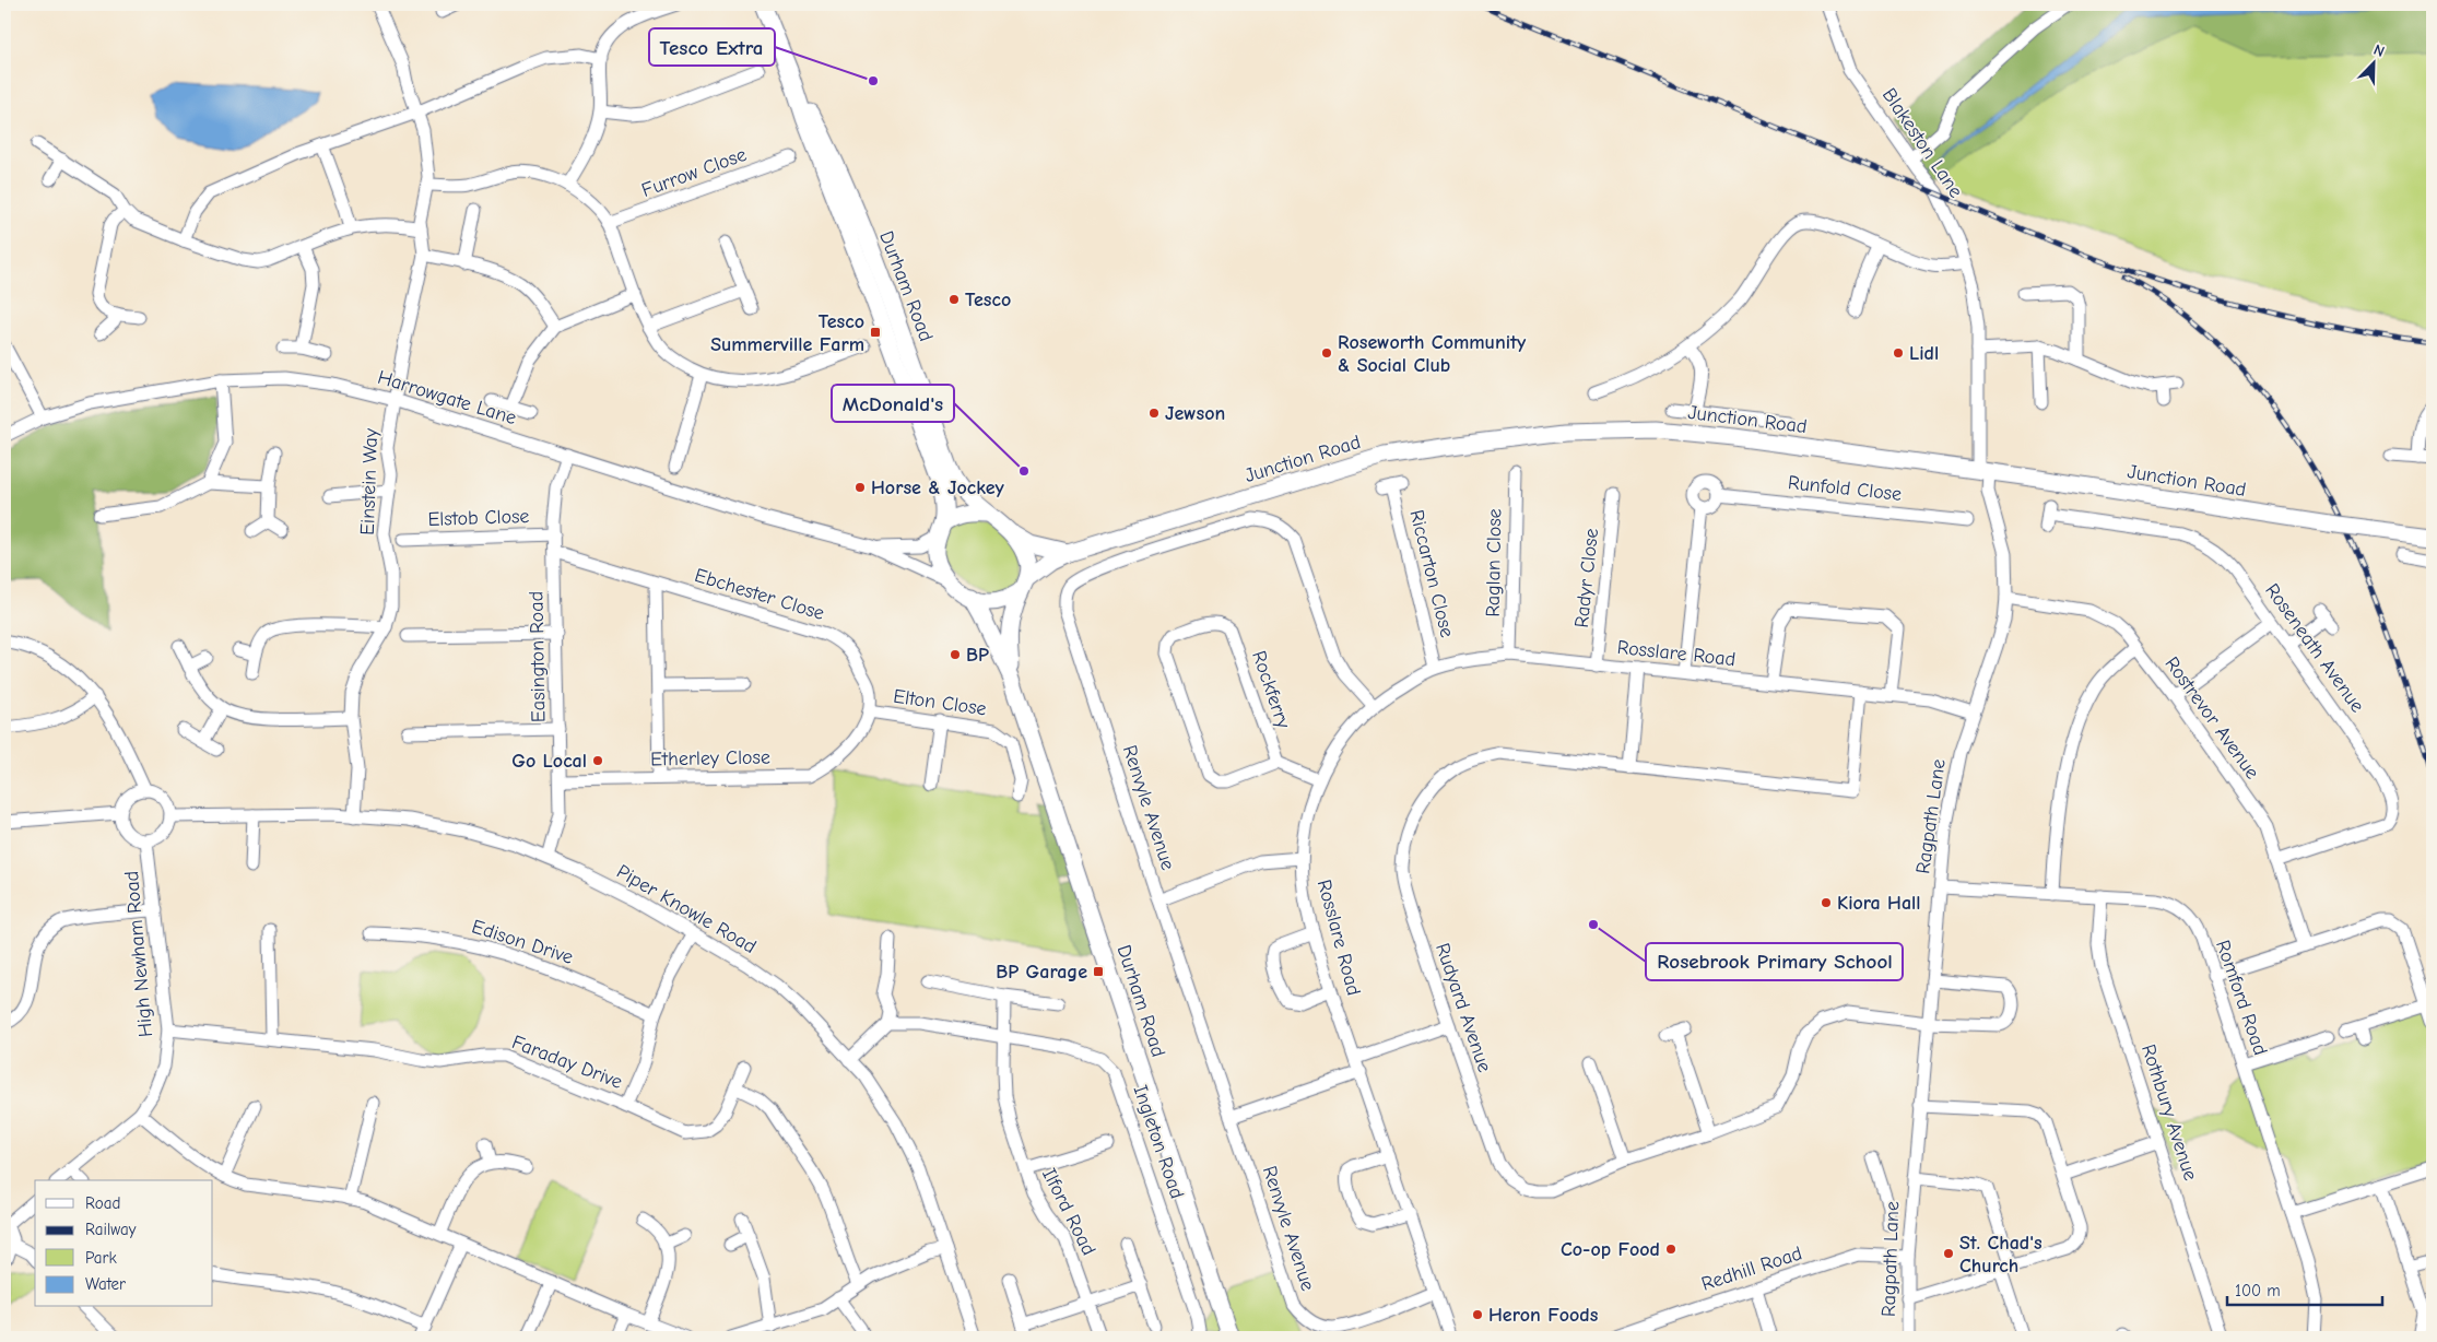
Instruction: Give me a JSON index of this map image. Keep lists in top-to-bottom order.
{
  "streets": {
    "main road": ["Durham Road", "Junction Road"],
    "street": [
      "Blakeston Lane",
      "Furrow Close",
      "Harrowgate Lane",
      "Einstein Way",
      "Runfold Close",
      "Elstob Close",
      "Raglan Close",
      "Riccarton Close",
      "Radyr Close",
      "Ebchester Close",
      "Roseneath Avenue",
      "Rosslare Road",
      "Easington Road",
      "Rockferry",
      "Elton Close",
      "Rostrevor Avenue",
      "Etherley Close",
      "Renvyle Avenue",
      "Ragpath Lane",
      "Piper Knowle Road",
      "Edison Drive",
      "High Newham Road",
      "Romford Road",
      "Rudyard Avenue",
      "Faraday Drive",
      "Rothbury Avenue",
      "Ingleton Road",
      "Ilford Road",
      "Redhill Road"
    ]
  },
  "crossings": [
    ["Blakeston Lane", "Junction Road"],
    ["Blakeston Lane", "Ragpath Lane"],
    ["Durham Road", "Harrowgate Lane"],
    ["Durham Road", "Junction Road"],
    ["Harrowgate Lane", "Junction Road"],
    ["Harrowgate Lane", "Einstein Way"],
    ["Harrowgate Lane", "Easington Road"],
    ["Junction Road", "Ragpath Lane"],
    ["Einstein Way", "Piper Knowle Road"],
    ["Runfold Close", "Rosslare Road"],
    ["Elstob Close", "Easington Road"],
    ["Raglan Close", "Rosslare Road"],
    ["Riccarton Close", "Rosslare Road"],
    ["Radyr Close", "Rosslare Road"],
    ["Ebchester Close", "Easington Road"],
    ["Ebchester Close", "Elton Close"],
    ["Ebchester Close", "Etherley Close"],
    ["Roseneath Avenue", "Rostrevor Avenue"],
    ["Rosslare Road", "Renvyle Avenue"],
    ["Rosslare Road", "Ragpath Lane"],
    ["Rosslare Road", "Rudyard Avenue"],
    ["Easington Road", "Etherley Close"],
    ["Easington Road", "Piper Knowle Road"],
    ["Rostrevor Avenue", "Ragpath Lane"],
    ["Ragpath Lane", "Romford Road"],
    ["Ragpath Lane", "Rudyard Avenue"],
    ["Ragpath Lane", "Redhill Road"],
    ["Piper Knowle Road", "High Newham Road"],
    ["High Newham Road", "Faraday Drive"],
    ["Romford Road", "Rothbury Avenue"],
    ["Ingleton Road", "Ilford Road"]
  ],
  "places": {
    "other": [
      "Tesco Extra",
      "Tesco",
      "Roseworth Community & Social Club",
      "Lidl",
      "Jewson",
      "McDonald's",
      "Horse & Jockey",
      "BP",
      "Go Local",
      "Kiora Hall",
      "Rosebrook Primary School",
      "Co-op Food",
      "St. Chad's Church",
      "Heron Foods"
    ],
    "transit": ["Tesco Summerville Farm", "BP Garage"]
  },
  "legend": [
    "Road",
    "Railway",
    "Park",
    "Water"
  ],
  "scale_bar": "100 m",
  "north": "top right"
}
